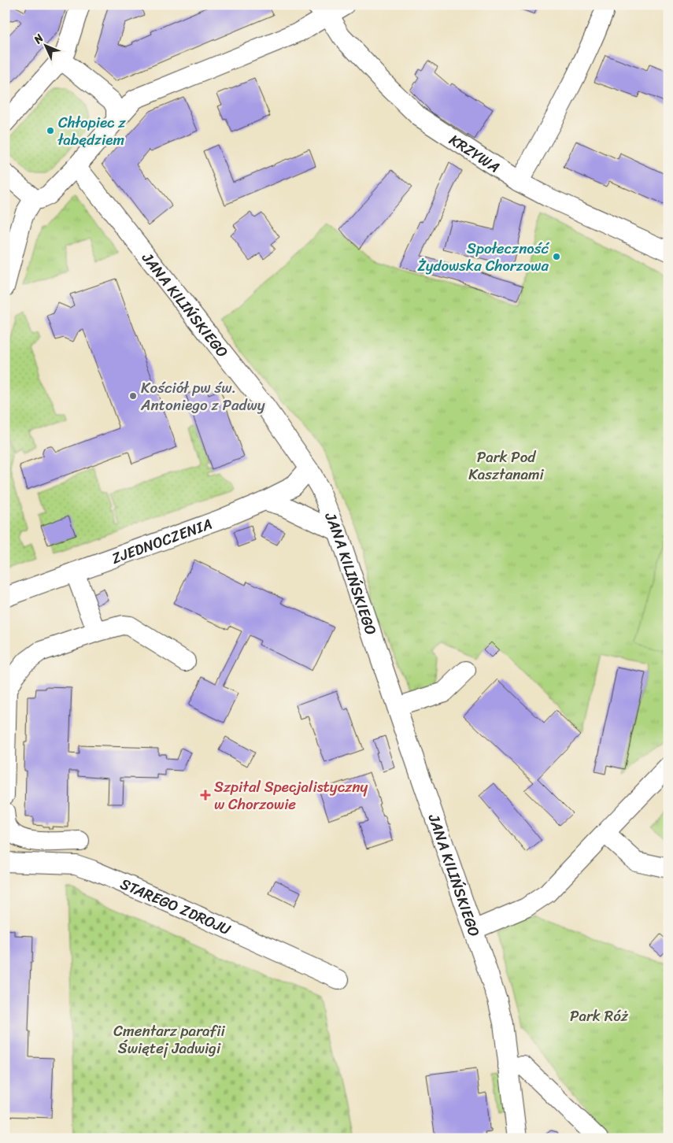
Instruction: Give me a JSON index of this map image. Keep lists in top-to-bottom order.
{
  "streets": {
    "street": [
      "KRZYWA",
      "JANA KILIŃSKIEGO",
      "ZJEDNOCZENIA",
      "STAREGO ZDROJU"
    ]
  },
  "crossings": [
    ["JANA KILIŃSKIEGO", "ZJEDNOCZENIA"]
  ],
  "parks": ["Park Pod Kasztanami", "Park Róż", "Cmentarz parafii Świętej Jadwigi"],
  "places": {
    "other": ["Chłopiec z łabędziem", "Społeczność Żydowska Chorzowa", "Kościół pw św. Antoniego z Padwy"],
    "health": ["Szpital Specjalistyczny w Chorzowie"]
  },
  "north": "top left"
}
